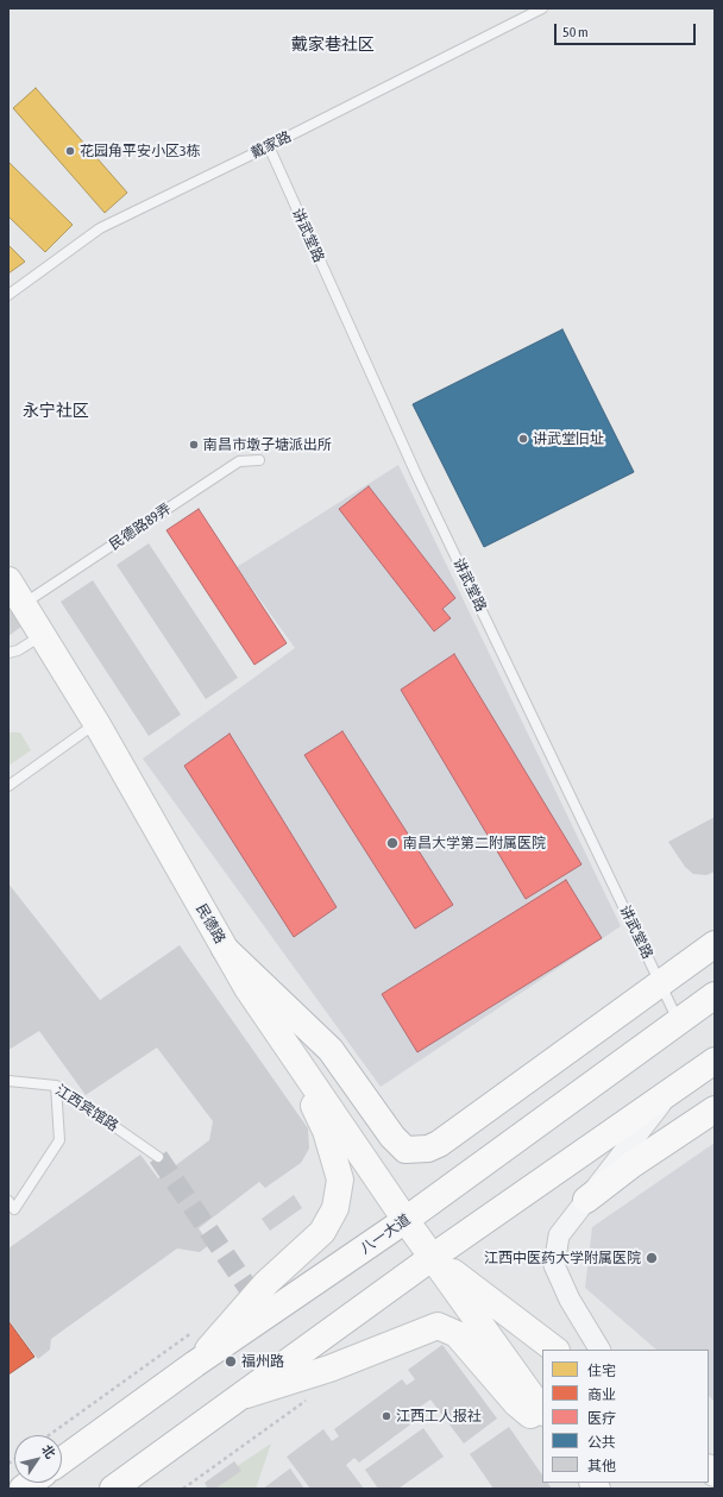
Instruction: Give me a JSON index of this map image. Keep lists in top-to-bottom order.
{
  "streets": {
    "main road": ["民德路", "八一大道"],
    "lane": [
      "戴家路",
      "讲武堂路",
      "民德路89弄",
      "江西宾馆路"
    ]
  },
  "crossings": [
    ["戴家路", "讲武堂路"],
    ["讲武堂路", "八一大道"],
    ["民德路89弄", "民德路"],
    ["民德路", "八一大道"]
  ],
  "districts": ["戴家巷社区", "永宁社区"],
  "places": [
    "花园角平安小区3栋",
    "讲武堂旧址",
    "南昌市墩子塘派出所",
    "南昌大学第二附属医院",
    "江西中医药大学附属医院",
    "福州路",
    "江西工人报社"
  ],
  "legend": [
    "住宅",
    "商业",
    "医疗",
    "公共",
    "其他"
  ],
  "scale_bar": "50 m",
  "north": "top right"
}
